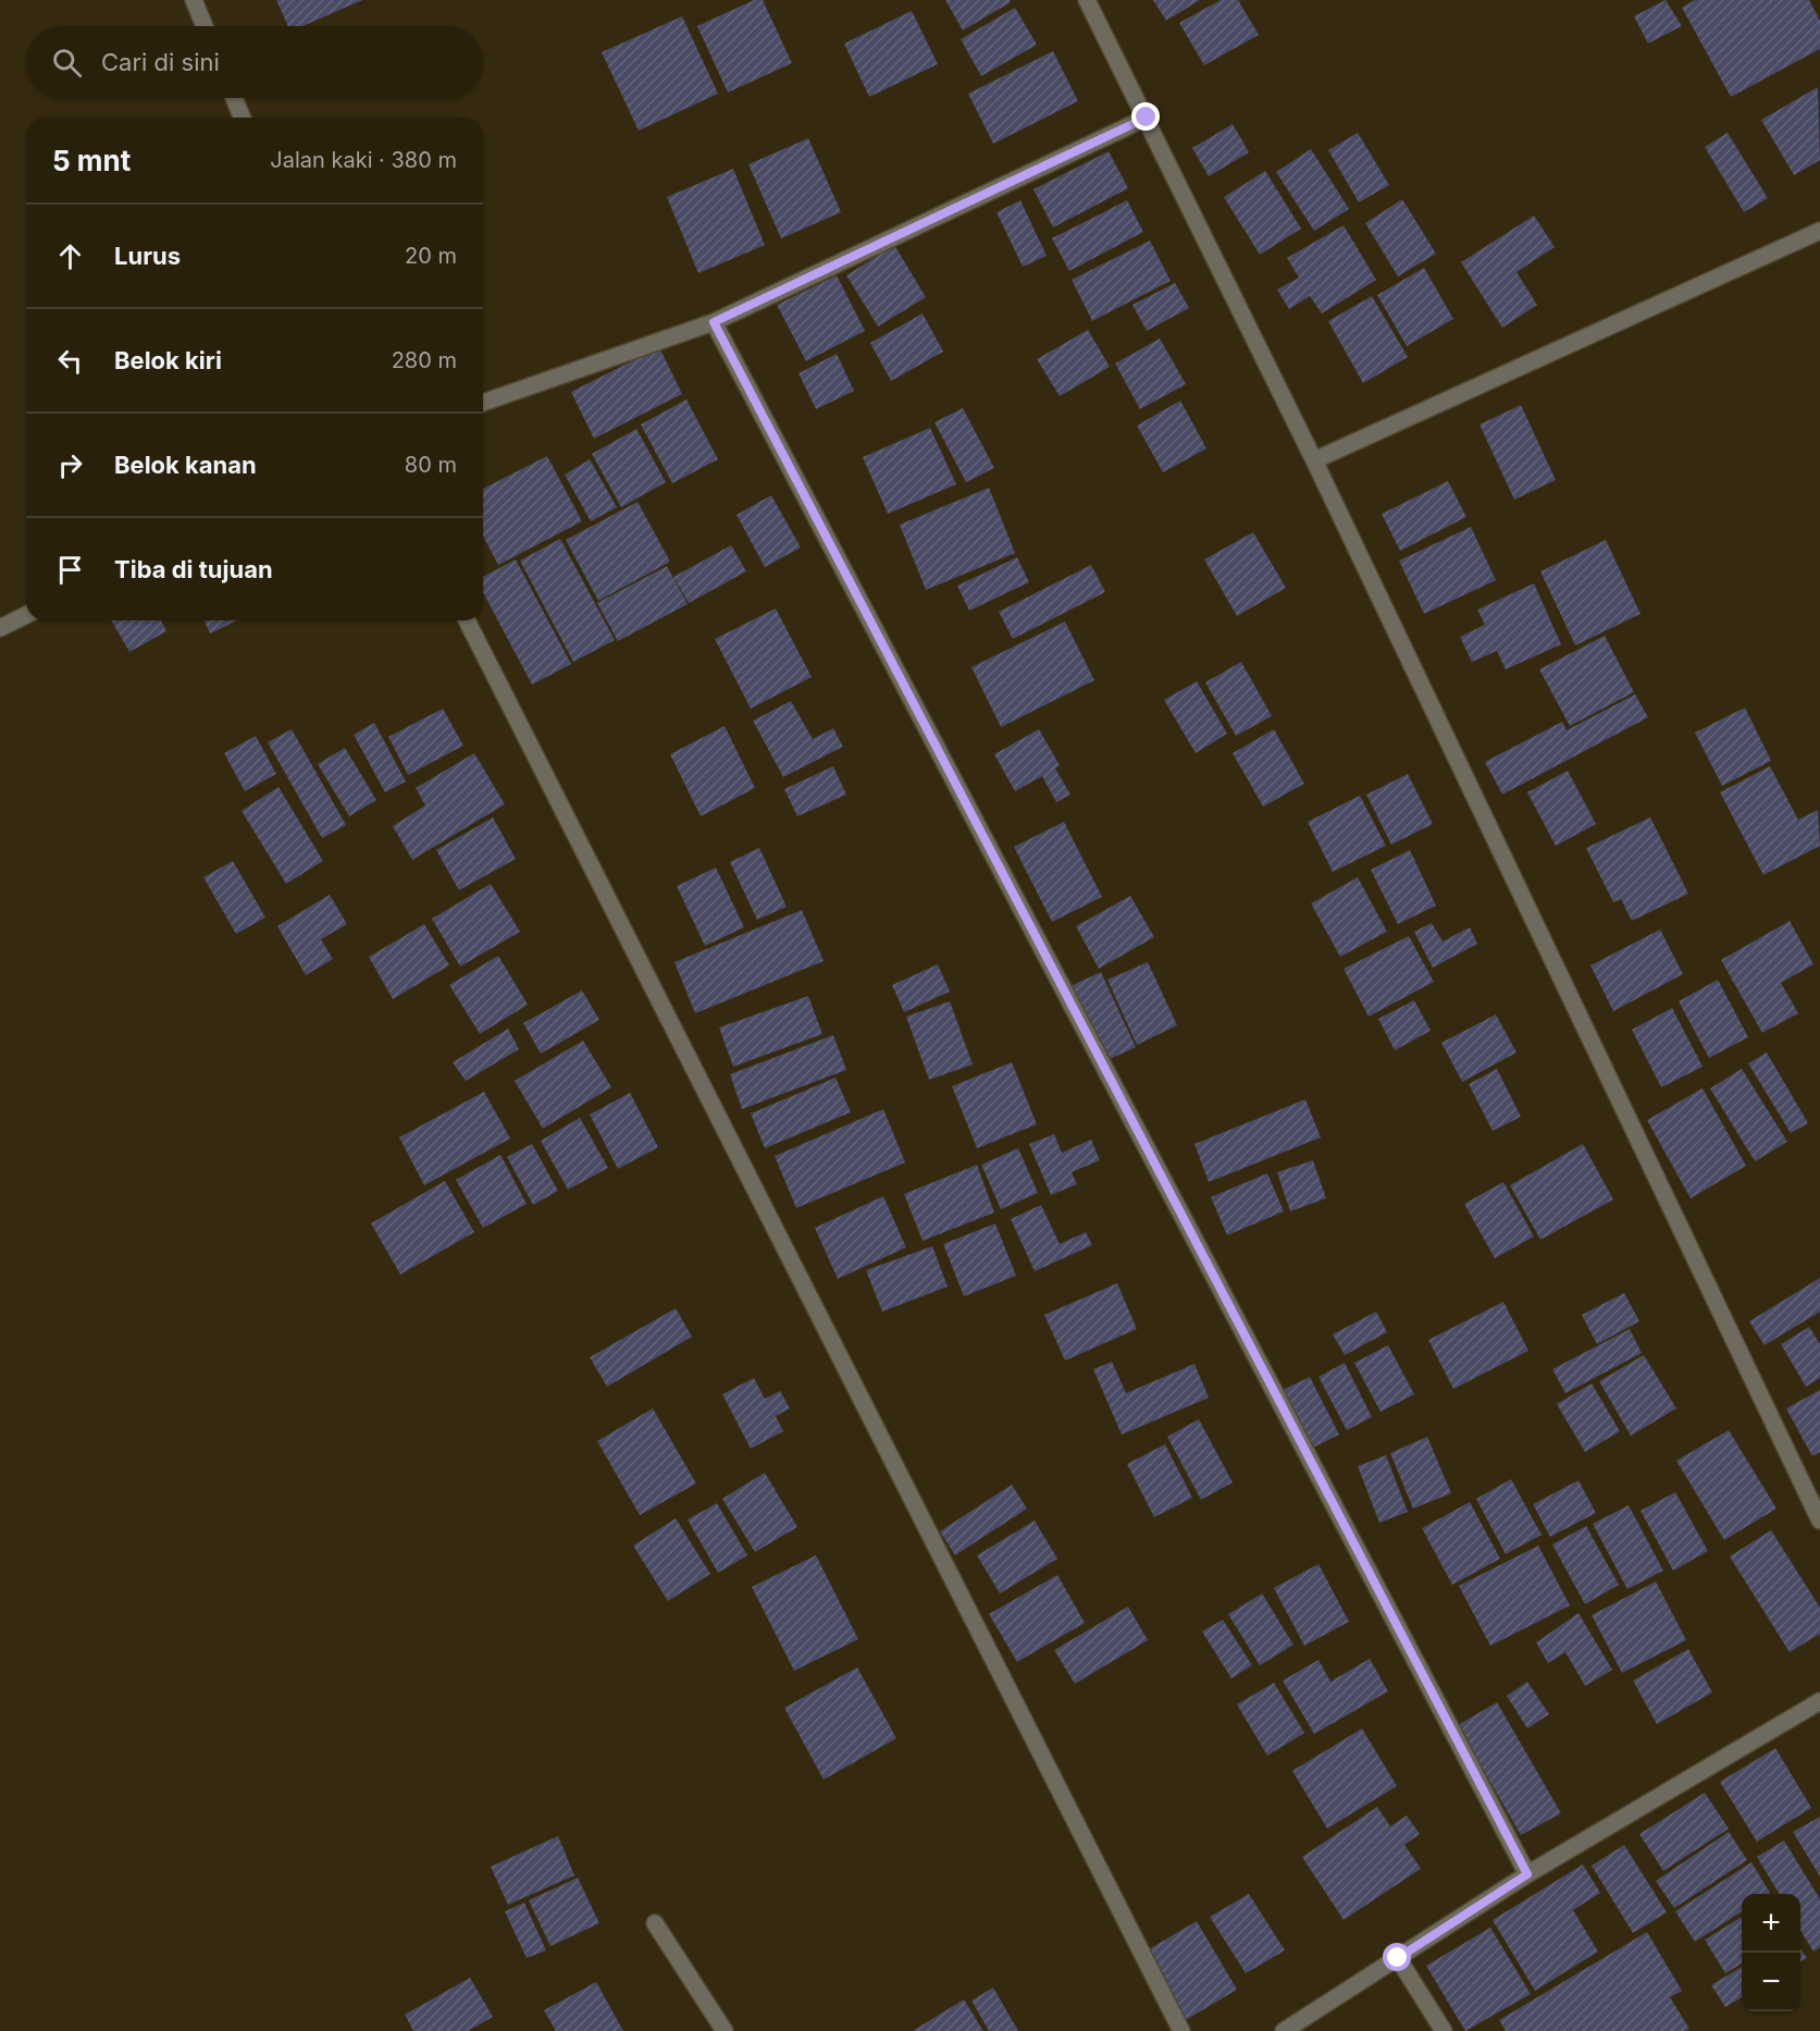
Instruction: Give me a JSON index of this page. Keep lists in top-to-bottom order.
{
  "page": {
    "search": "Cari di sini",
    "heading": ["5 mnt", "Jalan kaki · 380 m"],
    "list": [
      ["Lurus", "20 m"],
      ["Belok kiri", "280 m"],
      ["Belok kanan", "80 m"],
      "Tiba di tujuan"
    ],
    "map_buttons": ["+", "−"]
  }
}
